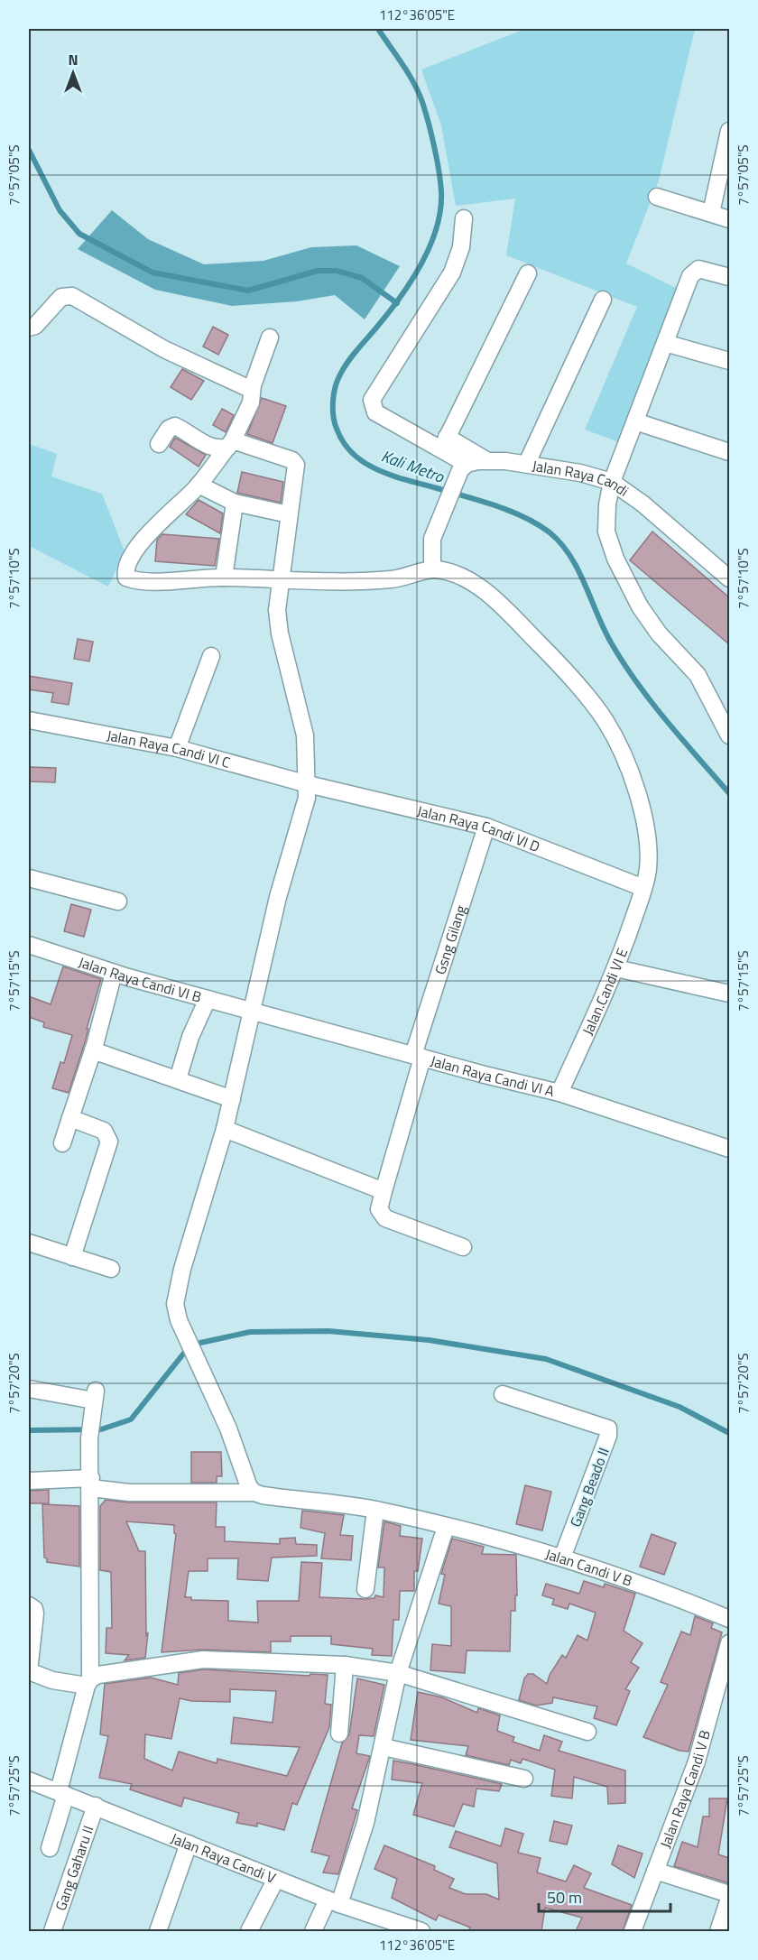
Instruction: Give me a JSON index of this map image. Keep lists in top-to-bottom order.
{
  "streets": {
    "street": [
      "Jalan Raya Candi",
      "Jalan Raya Candi VI C",
      "Jalan Raya Candi VI D",
      "Gsng Gilang",
      "Jalan Raya Candi VI B",
      "Jalan.Candi VI E",
      "Jalan Raya Candi VI A",
      "Gang Beado II",
      "Jalan Candi V B",
      "Jalan Raya Candi V B",
      "Jalan Raya Candi V",
      "Gang Gaharu II"
    ]
  },
  "crossings": [
    ["Jalan Raya Candi VI C", "Jalan Raya Candi VI D"],
    ["Jalan Raya Candi VI D", "Gsng Gilang"],
    ["Jalan Raya Candi VI D", "Jalan.Candi VI E"],
    ["Gsng Gilang", "Jalan Raya Candi VI A"],
    ["Jalan Raya Candi VI B", "Jalan Raya Candi VI A"],
    ["Jalan.Candi VI E", "Jalan Raya Candi VI A"],
    ["Gang Beado II", "Jalan Candi V B"],
    ["Jalan Raya Candi V", "Gang Gaharu II"]
  ],
  "water": ["Kali Metro"],
  "scale_bar": "50 m",
  "north": "top",
  "coordinates": [
    "112°36'05\"E",
    "7°57'05\"S",
    "7°57'10\"S",
    "7°57'15\"S",
    "7°57'20\"S",
    "7°57'25\"S"
  ]
}
